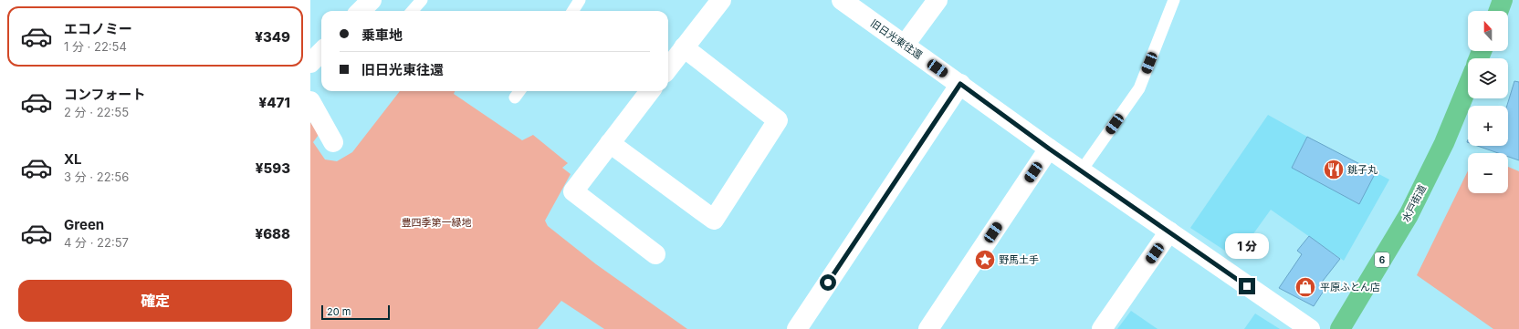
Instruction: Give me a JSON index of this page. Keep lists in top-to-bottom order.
{
  "streets": {
    "highway": ["水戸街道", "6"],
    "street": ["旧日光東往還"]
  },
  "parks": ["豊四季第一緑地"],
  "places": {
    "restaurant": ["銚子丸"],
    "place": ["野馬土手"],
    "shop": ["平原ふとん店"]
  },
  "scale_bar": "20 m",
  "north": "top",
  "page": {
    "list": [
      {
        "name": "エコノミー",
        "note": "1 分 · 22:54",
        "value": "¥349"
      },
      {
        "name": "コンフォート",
        "note": "2 分 · 22:55",
        "value": "¥471"
      },
      {
        "name": "XL",
        "note": "3 分 · 22:56",
        "value": "¥593"
      },
      {
        "name": "Green",
        "note": "4 分 · 22:57",
        "value": "¥688"
      }
    ],
    "map_buttons": ["+", "−"],
    "banner": ["乗車地", "旧日光東往還"],
    "bubble": "1 分",
    "buttons": "確定",
    "scale": "20 m"
  }
}
